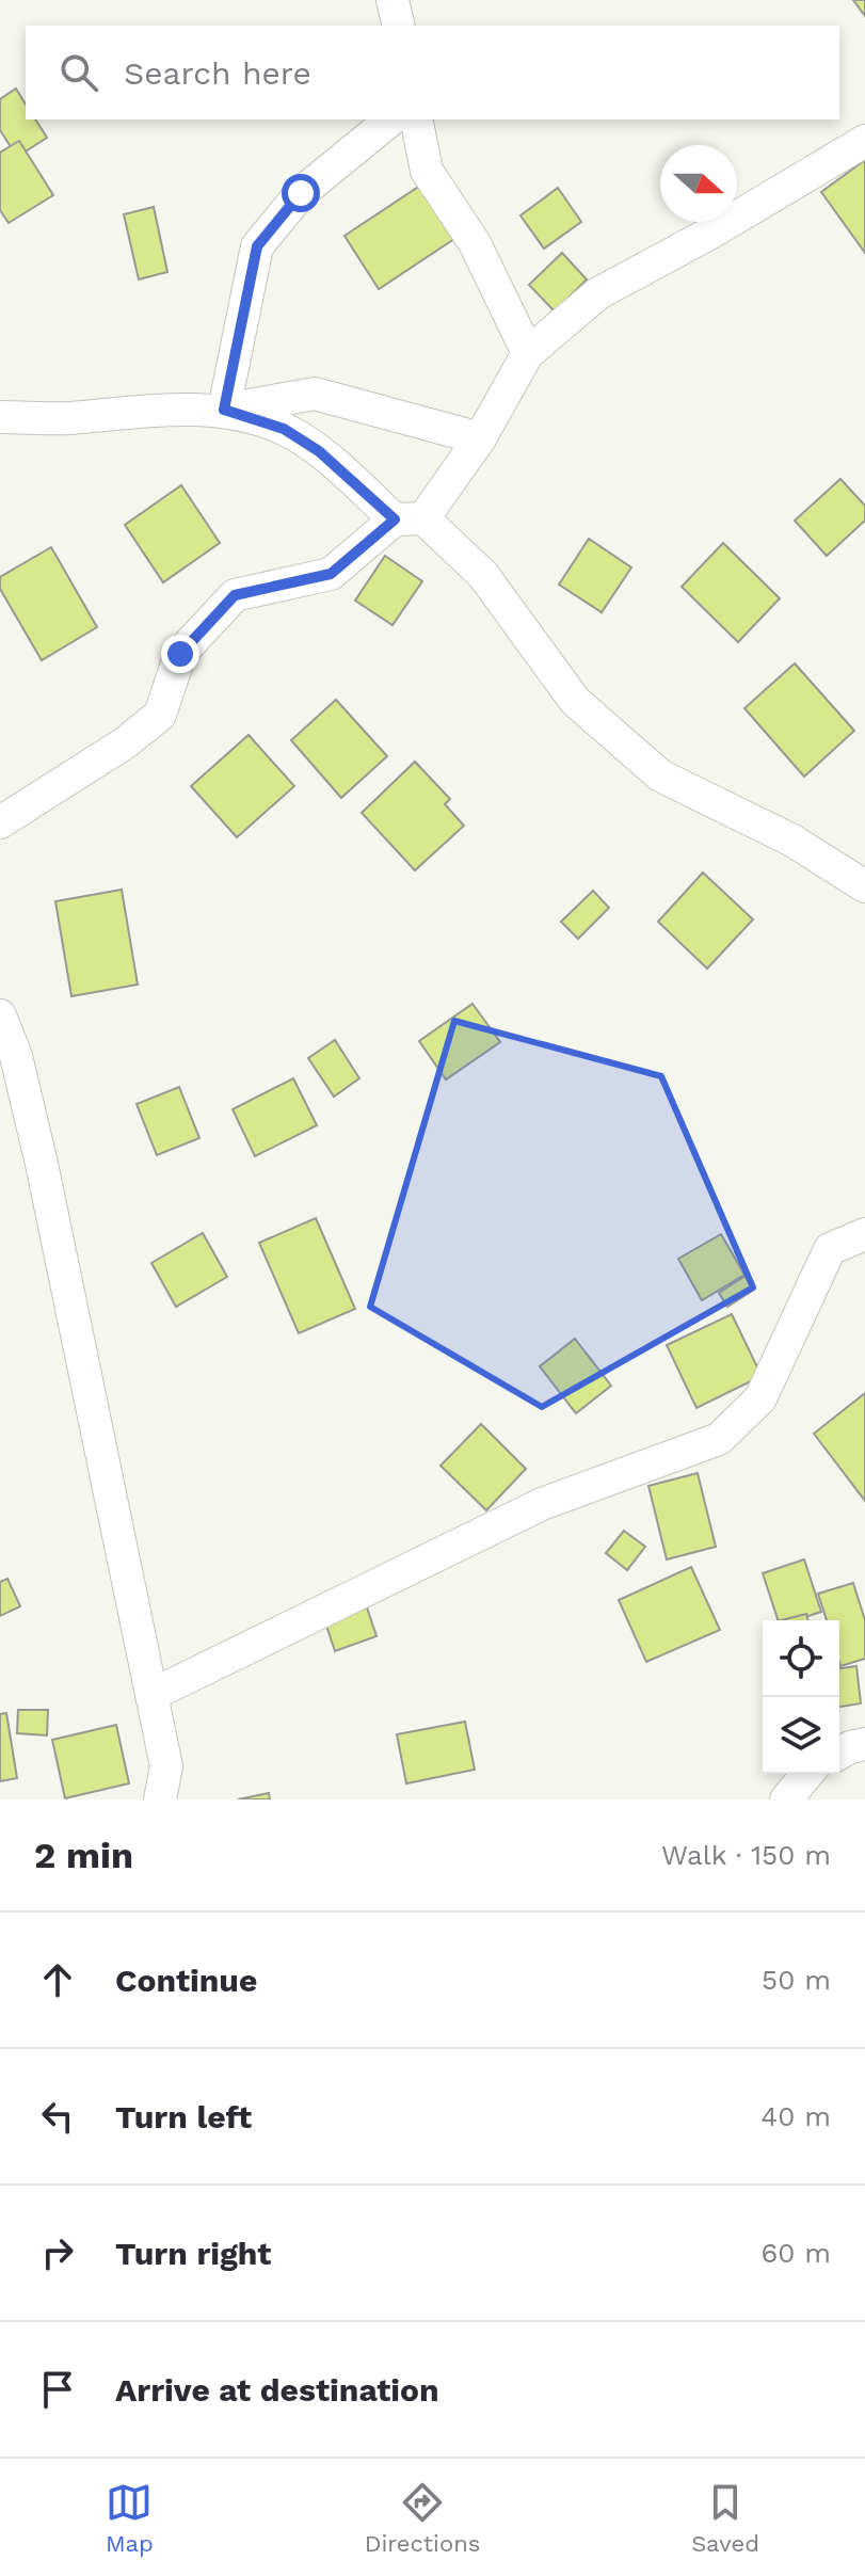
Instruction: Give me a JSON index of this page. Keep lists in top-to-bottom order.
{
  "north": "right",
  "page": {
    "search": "Search here",
    "heading": ["2 min", "Walk · 150 m"],
    "list": [
      ["Continue", "50 m"],
      ["Turn left", "40 m"],
      ["Turn right", "60 m"],
      "Arrive at destination"
    ],
    "nav": ["Map", "Directions", "Saved"]
  }
}
